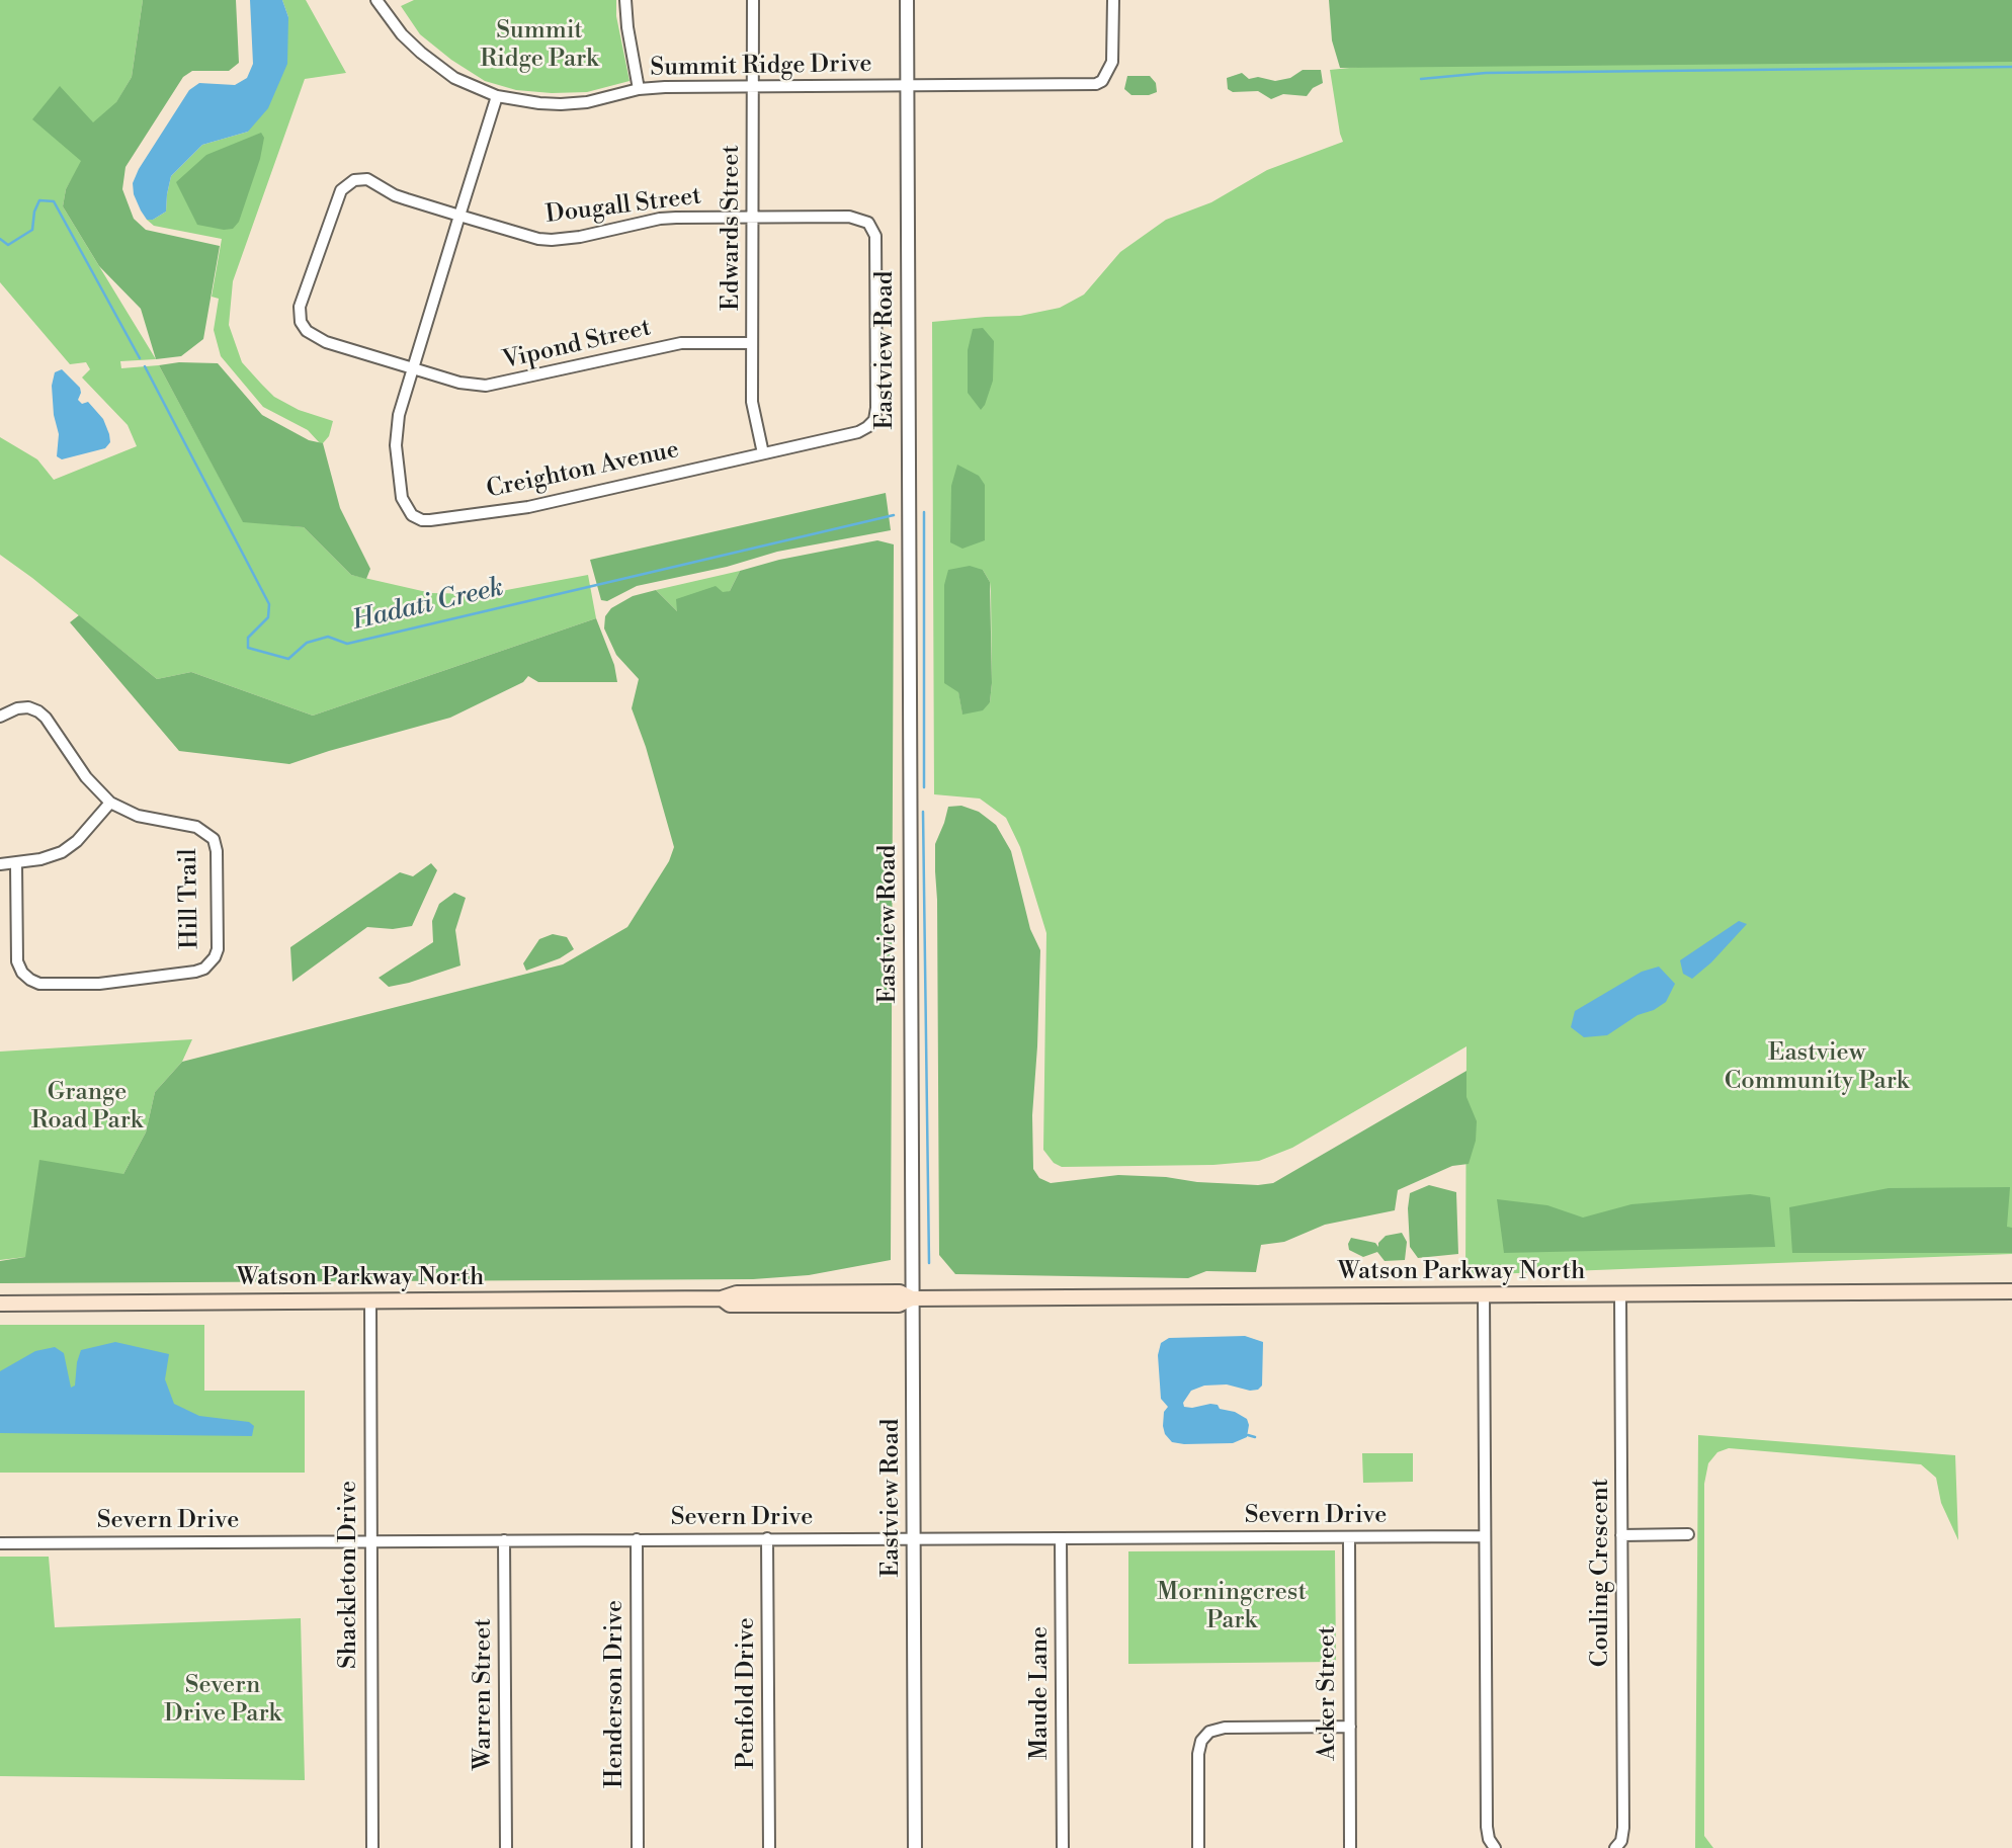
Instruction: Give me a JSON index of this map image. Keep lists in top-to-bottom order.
{
  "streets": {
    "main road": ["Watson Parkway North"],
    "street": [
      "Summit Ridge Drive",
      "Dougall Street",
      "Edwards Street",
      "Vipond Street",
      "Eastview Road",
      "Creighton Avenue",
      "Hill Trail",
      "Severn Drive",
      "Couling Crescent",
      "Shackleton Drive",
      "Penfold Drive",
      "Maude Lane",
      "Acker Street",
      "Warren Street",
      "Henderson Drive"
    ]
  },
  "crossings": [
    ["Summit Ridge Drive", "Edwards Street"],
    ["Summit Ridge Drive", "Eastview Road"],
    ["Summit Ridge Drive", "Creighton Avenue"],
    ["Dougall Street", "Edwards Street"],
    ["Dougall Street", "Vipond Street"],
    ["Dougall Street", "Creighton Avenue"],
    ["Edwards Street", "Vipond Street"],
    ["Edwards Street", "Creighton Avenue"],
    ["Vipond Street", "Creighton Avenue"],
    ["Eastview Road", "Watson Parkway North"],
    ["Eastview Road", "Severn Drive"],
    ["Watson Parkway North", "Couling Crescent"],
    ["Watson Parkway North", "Shackleton Drive"],
    ["Severn Drive", "Shackleton Drive"],
    ["Severn Drive", "Penfold Drive"],
    ["Severn Drive", "Maude Lane"],
    ["Severn Drive", "Acker Street"],
    ["Severn Drive", "Warren Street"],
    ["Severn Drive", "Henderson Drive"]
  ],
  "water": ["Hadati Creek"],
  "parks": [
    "Summit Ridge Park",
    "Eastview Community Park",
    "Grange Road Park",
    "Morningcrest Park",
    "Severn Drive Park"
  ]
}
